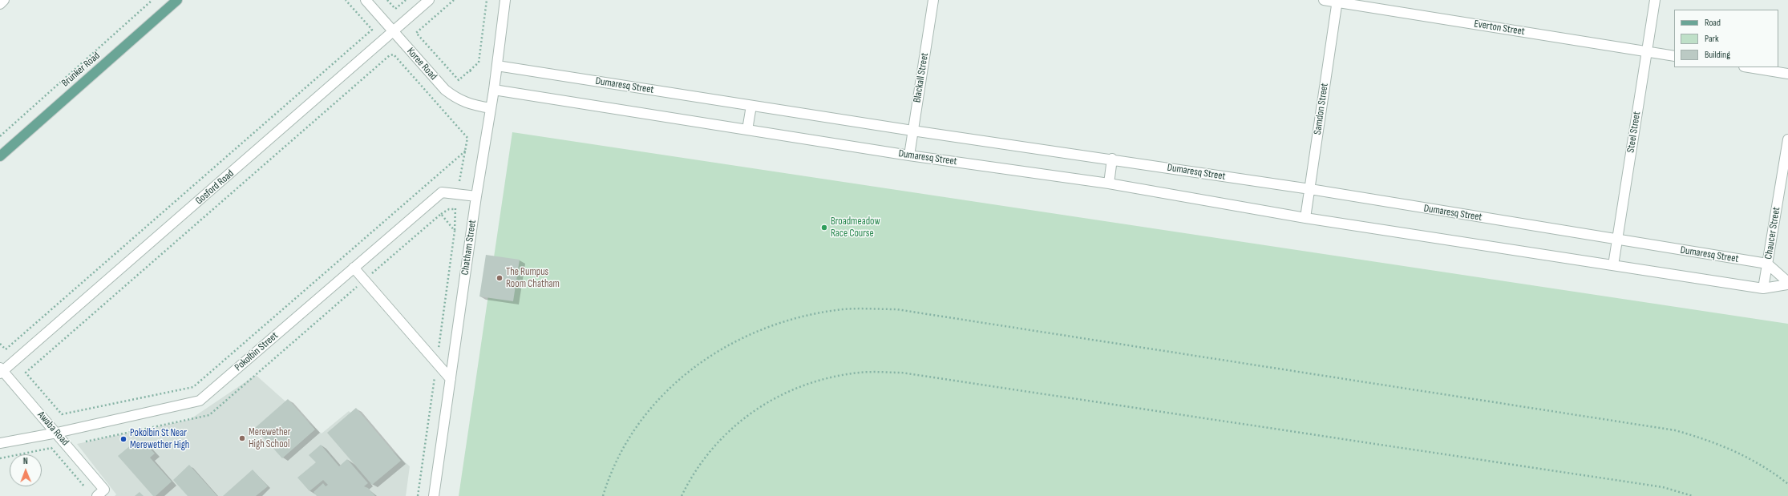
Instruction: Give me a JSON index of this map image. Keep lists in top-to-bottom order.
{
  "streets": {
    "main road": ["Brunker Road"],
    "street": [
      "Everton Street",
      "Koree Road",
      "Blackall Street",
      "Dumaresq Street",
      "Samdon Street",
      "Steel Street",
      "Gosford Road",
      "Chaucer Street",
      "Chatham Street",
      "Pokolbin Street",
      "Awaba Road"
    ]
  },
  "crossings": [
    ["Everton Street", "Samdon Street"],
    ["Everton Street", "Steel Street"],
    ["Koree Road", "Gosford Road"],
    ["Koree Road", "Chatham Street"],
    ["Blackall Street", "Dumaresq Street"],
    ["Dumaresq Street", "Samdon Street"],
    ["Dumaresq Street", "Steel Street"],
    ["Dumaresq Street", "Chaucer Street"],
    ["Dumaresq Street", "Chatham Street"],
    ["Gosford Road", "Awaba Road"],
    ["Chatham Street", "Pokolbin Street"],
    ["Pokolbin Street", "Awaba Road"]
  ],
  "places": [
    "Broadmeadow Race Course",
    "The Rumpus Room Chatham",
    "Merewether High School",
    "Pokolbin St Near Merewether High"
  ],
  "legend": ["Road", "Park", "Building"],
  "north": "top"
}
